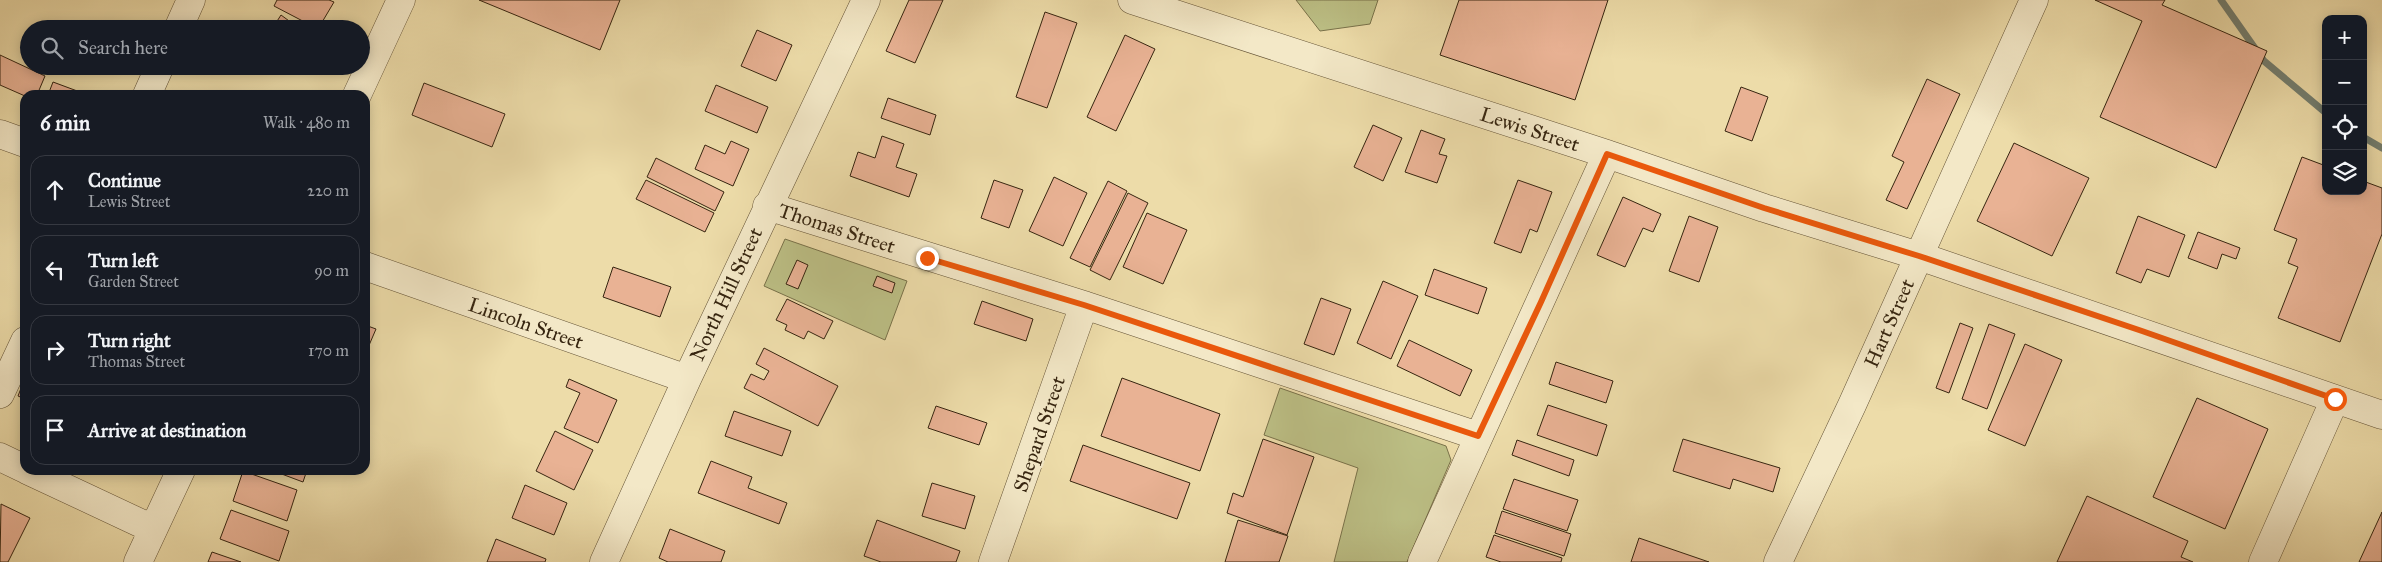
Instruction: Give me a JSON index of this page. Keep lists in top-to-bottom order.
{
  "streets": {
    "street": [
      "Lewis Street",
      "Thomas Street",
      "North Hill Street",
      "Lincoln Street",
      "Hart Street",
      "Shepard Street"
    ]
  },
  "crossings": [
    ["Lewis Street", "Hart Street"],
    ["Thomas Street", "North Hill Street"],
    ["Thomas Street", "Shepard Street"],
    ["North Hill Street", "Lincoln Street"]
  ],
  "page": {
    "map_buttons": ["+", "−"],
    "search": "Search here",
    "heading": ["6 min", "Walk · 480 m"],
    "list": [
      ["Continue", "Lewis Street", "220 m"],
      ["Turn left", "Garden Street", "90 m"],
      ["Turn right", "Thomas Street", "170 m"],
      "Arrive at destination"
    ]
  }
}
